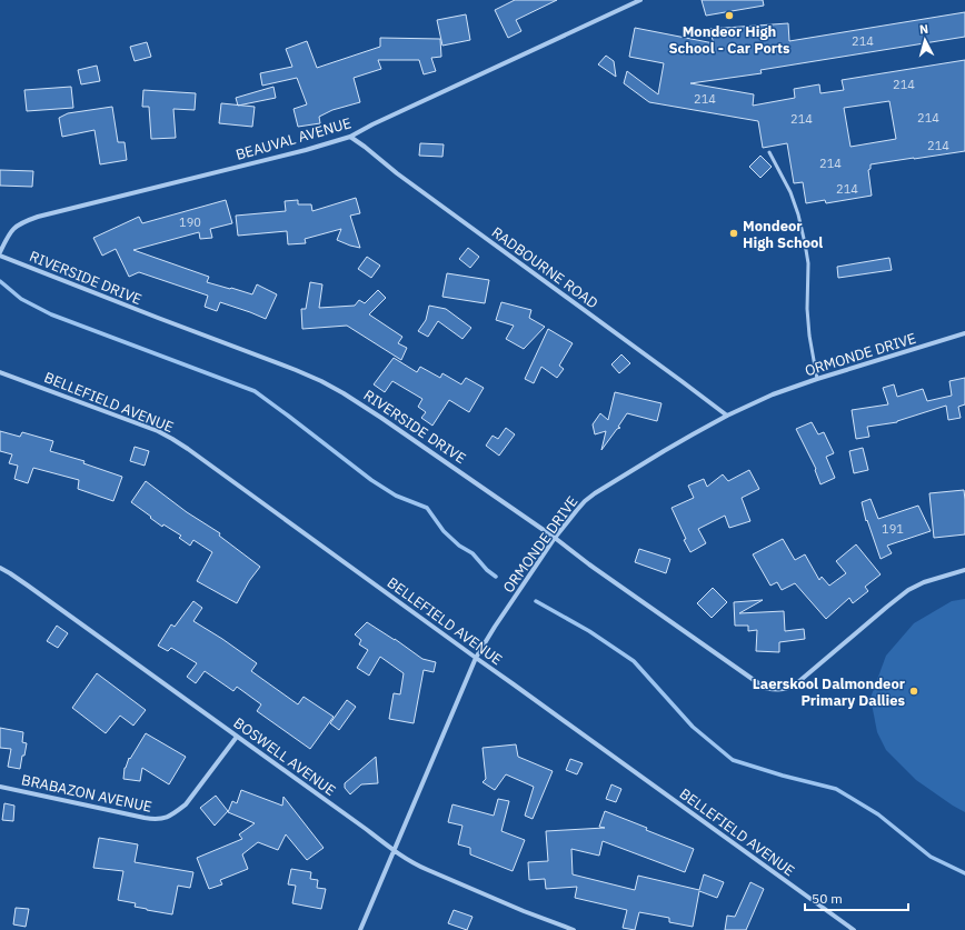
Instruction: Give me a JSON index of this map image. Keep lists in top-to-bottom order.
{
  "streets": {
    "street": [
      "BEAUVAL AVENUE",
      "RADBOURNE ROAD",
      "RIVERSIDE DRIVE",
      "ORMONDE DRIVE",
      "BELLEFIELD AVENUE",
      "BOSWELL AVENUE",
      "BRABAZON AVENUE"
    ]
  },
  "crossings": [
    ["BEAUVAL AVENUE", "RADBOURNE ROAD"],
    ["BEAUVAL AVENUE", "RIVERSIDE DRIVE"],
    ["RADBOURNE ROAD", "ORMONDE DRIVE"],
    ["RIVERSIDE DRIVE", "ORMONDE DRIVE"],
    ["ORMONDE DRIVE", "BELLEFIELD AVENUE"],
    ["ORMONDE DRIVE", "BOSWELL AVENUE"],
    ["BOSWELL AVENUE", "BRABAZON AVENUE"]
  ],
  "places": ["Mondeor High School - Car Ports", "Mondeor High School", "Laerskool Dalmondeor Primary Dallies"],
  "house_numbers": [
    "214",
    "214",
    "214",
    "214",
    "214",
    "214",
    "214",
    "214",
    "190",
    "191"
  ],
  "scale_bar": "50 m",
  "north": "top"
}
